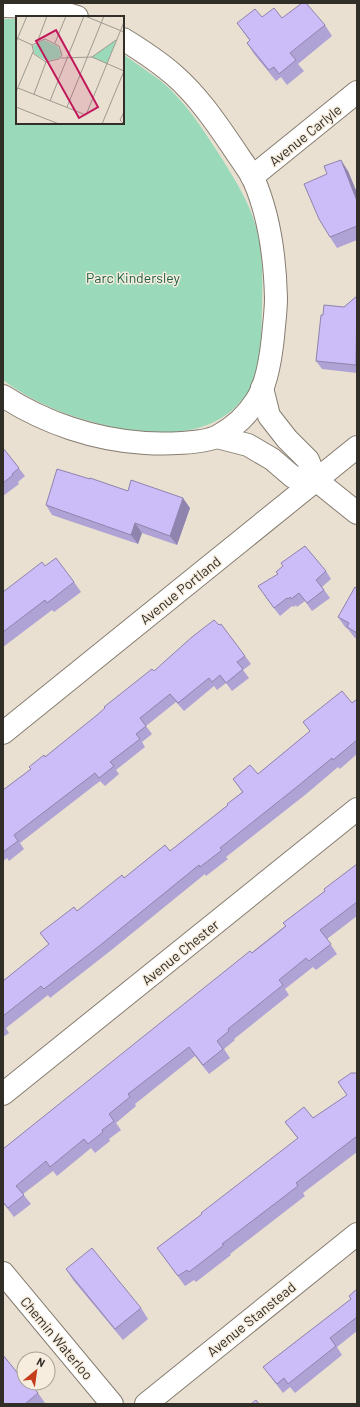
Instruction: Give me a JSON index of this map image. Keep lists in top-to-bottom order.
{
  "streets": {
    "street": [
      "Avenue Carlyle",
      "Avenue Portland",
      "Avenue Chester",
      "Avenue Stanstead",
      "Chemin Waterloo"
    ]
  },
  "parks": ["Parc Kindersley"],
  "north": "top right"
}
